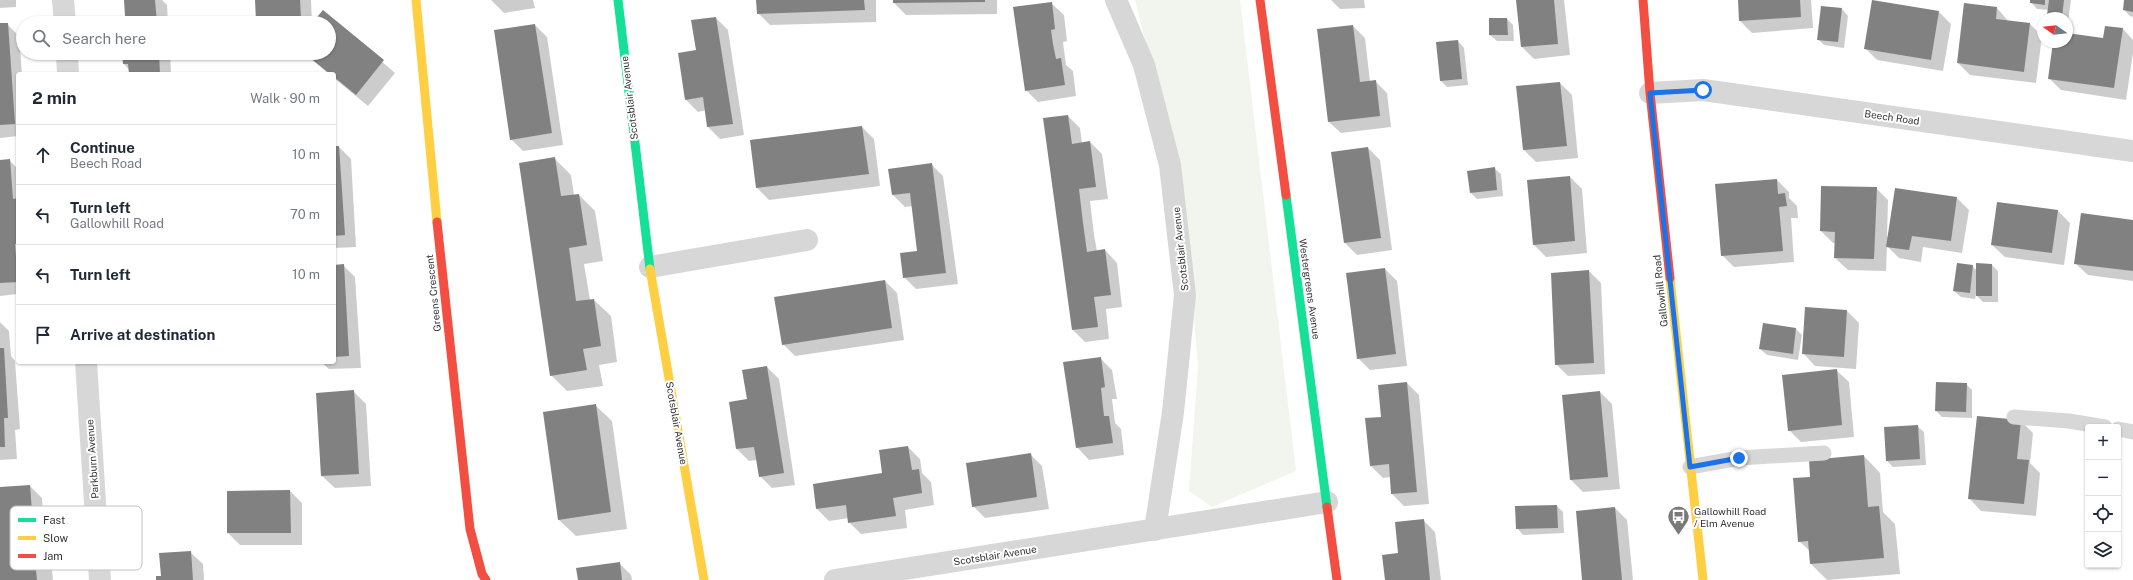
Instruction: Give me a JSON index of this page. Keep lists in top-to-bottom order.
{
  "streets": {
    "street": [
      "Scotsblair Avenue",
      "Beech Road",
      "Westergreens Avenue",
      "Gallowhill Road",
      "Greens Crescent",
      "Parkburn Avenue"
    ]
  },
  "crossings": [
    ["Scotsblair Avenue", "Westergreens Avenue"],
    ["Beech Road", "Gallowhill Road"]
  ],
  "places": {
    "bus stop": ["Gallowhill Road / Elm Avenue"]
  },
  "legend": ["Fast", "Slow", "Jam"],
  "north": "left",
  "page": {
    "search": "Search here",
    "heading": ["2 min", "Walk · 90 m"],
    "list": [
      ["Continue", "Beech Road", "10 m"],
      ["Turn left", "Gallowhill Road", "70 m"],
      ["Turn left", "10 m"],
      "Arrive at destination"
    ],
    "map_buttons": ["+", "−"]
  }
}
